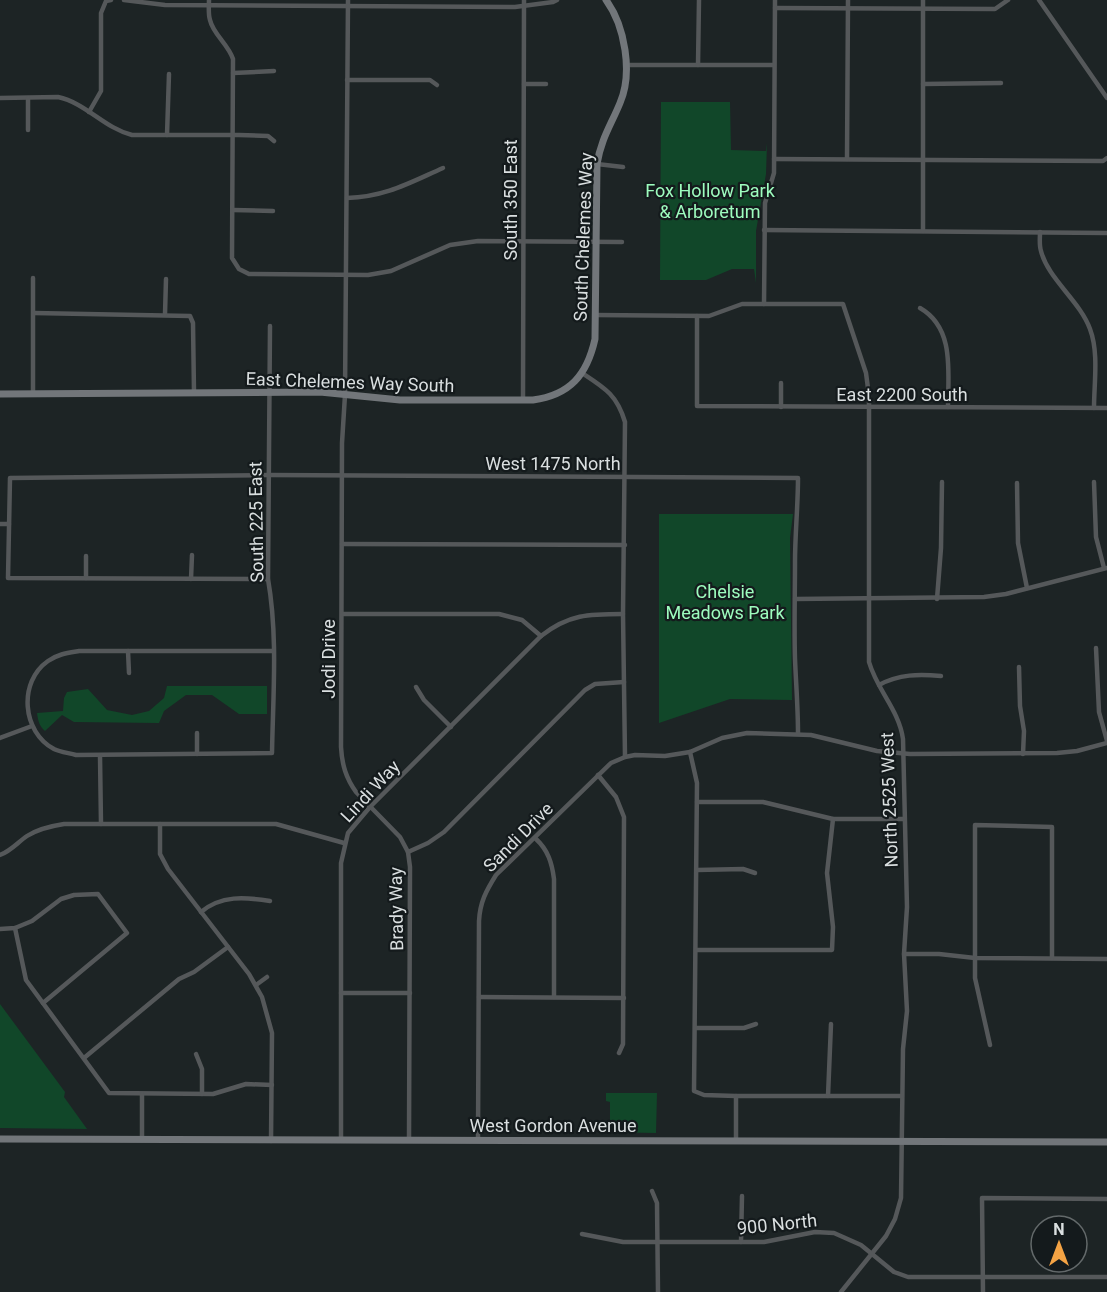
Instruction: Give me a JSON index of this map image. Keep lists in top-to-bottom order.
{
  "streets": {
    "main road": ["South Chelemes Way", "East Chelemes Way South", "West Gordon Avenue"],
    "street": [
      "South 350 East",
      "East 2200 South",
      "West 1475 North",
      "South 225 East",
      "Jodi Drive",
      "Lindi Way",
      "North 2525 West",
      "Sandi Drive",
      "Brady Way",
      "900 North"
    ]
  },
  "crossings": [
    ["South 350 East", "East Chelemes Way South"],
    ["South Chelemes Way", "East Chelemes Way South"],
    ["East Chelemes Way South", "South 225 East"],
    ["East Chelemes Way South", "Jodi Drive"],
    ["East 2200 South", "North 2525 West"],
    ["West 1475 North", "South 225 East"],
    ["West 1475 North", "Jodi Drive"],
    ["Jodi Drive", "Lindi Way"],
    ["Jodi Drive", "Brady Way"],
    ["Lindi Way", "West Gordon Avenue"],
    ["North 2525 West", "West Gordon Avenue"],
    ["North 2525 West", "900 North"],
    ["Sandi Drive", "West Gordon Avenue"],
    ["Brady Way", "West Gordon Avenue"]
  ],
  "parks": ["Fox Hollow Park & Arboretum", "Chelsie Meadows Park"],
  "north": "top"
}
